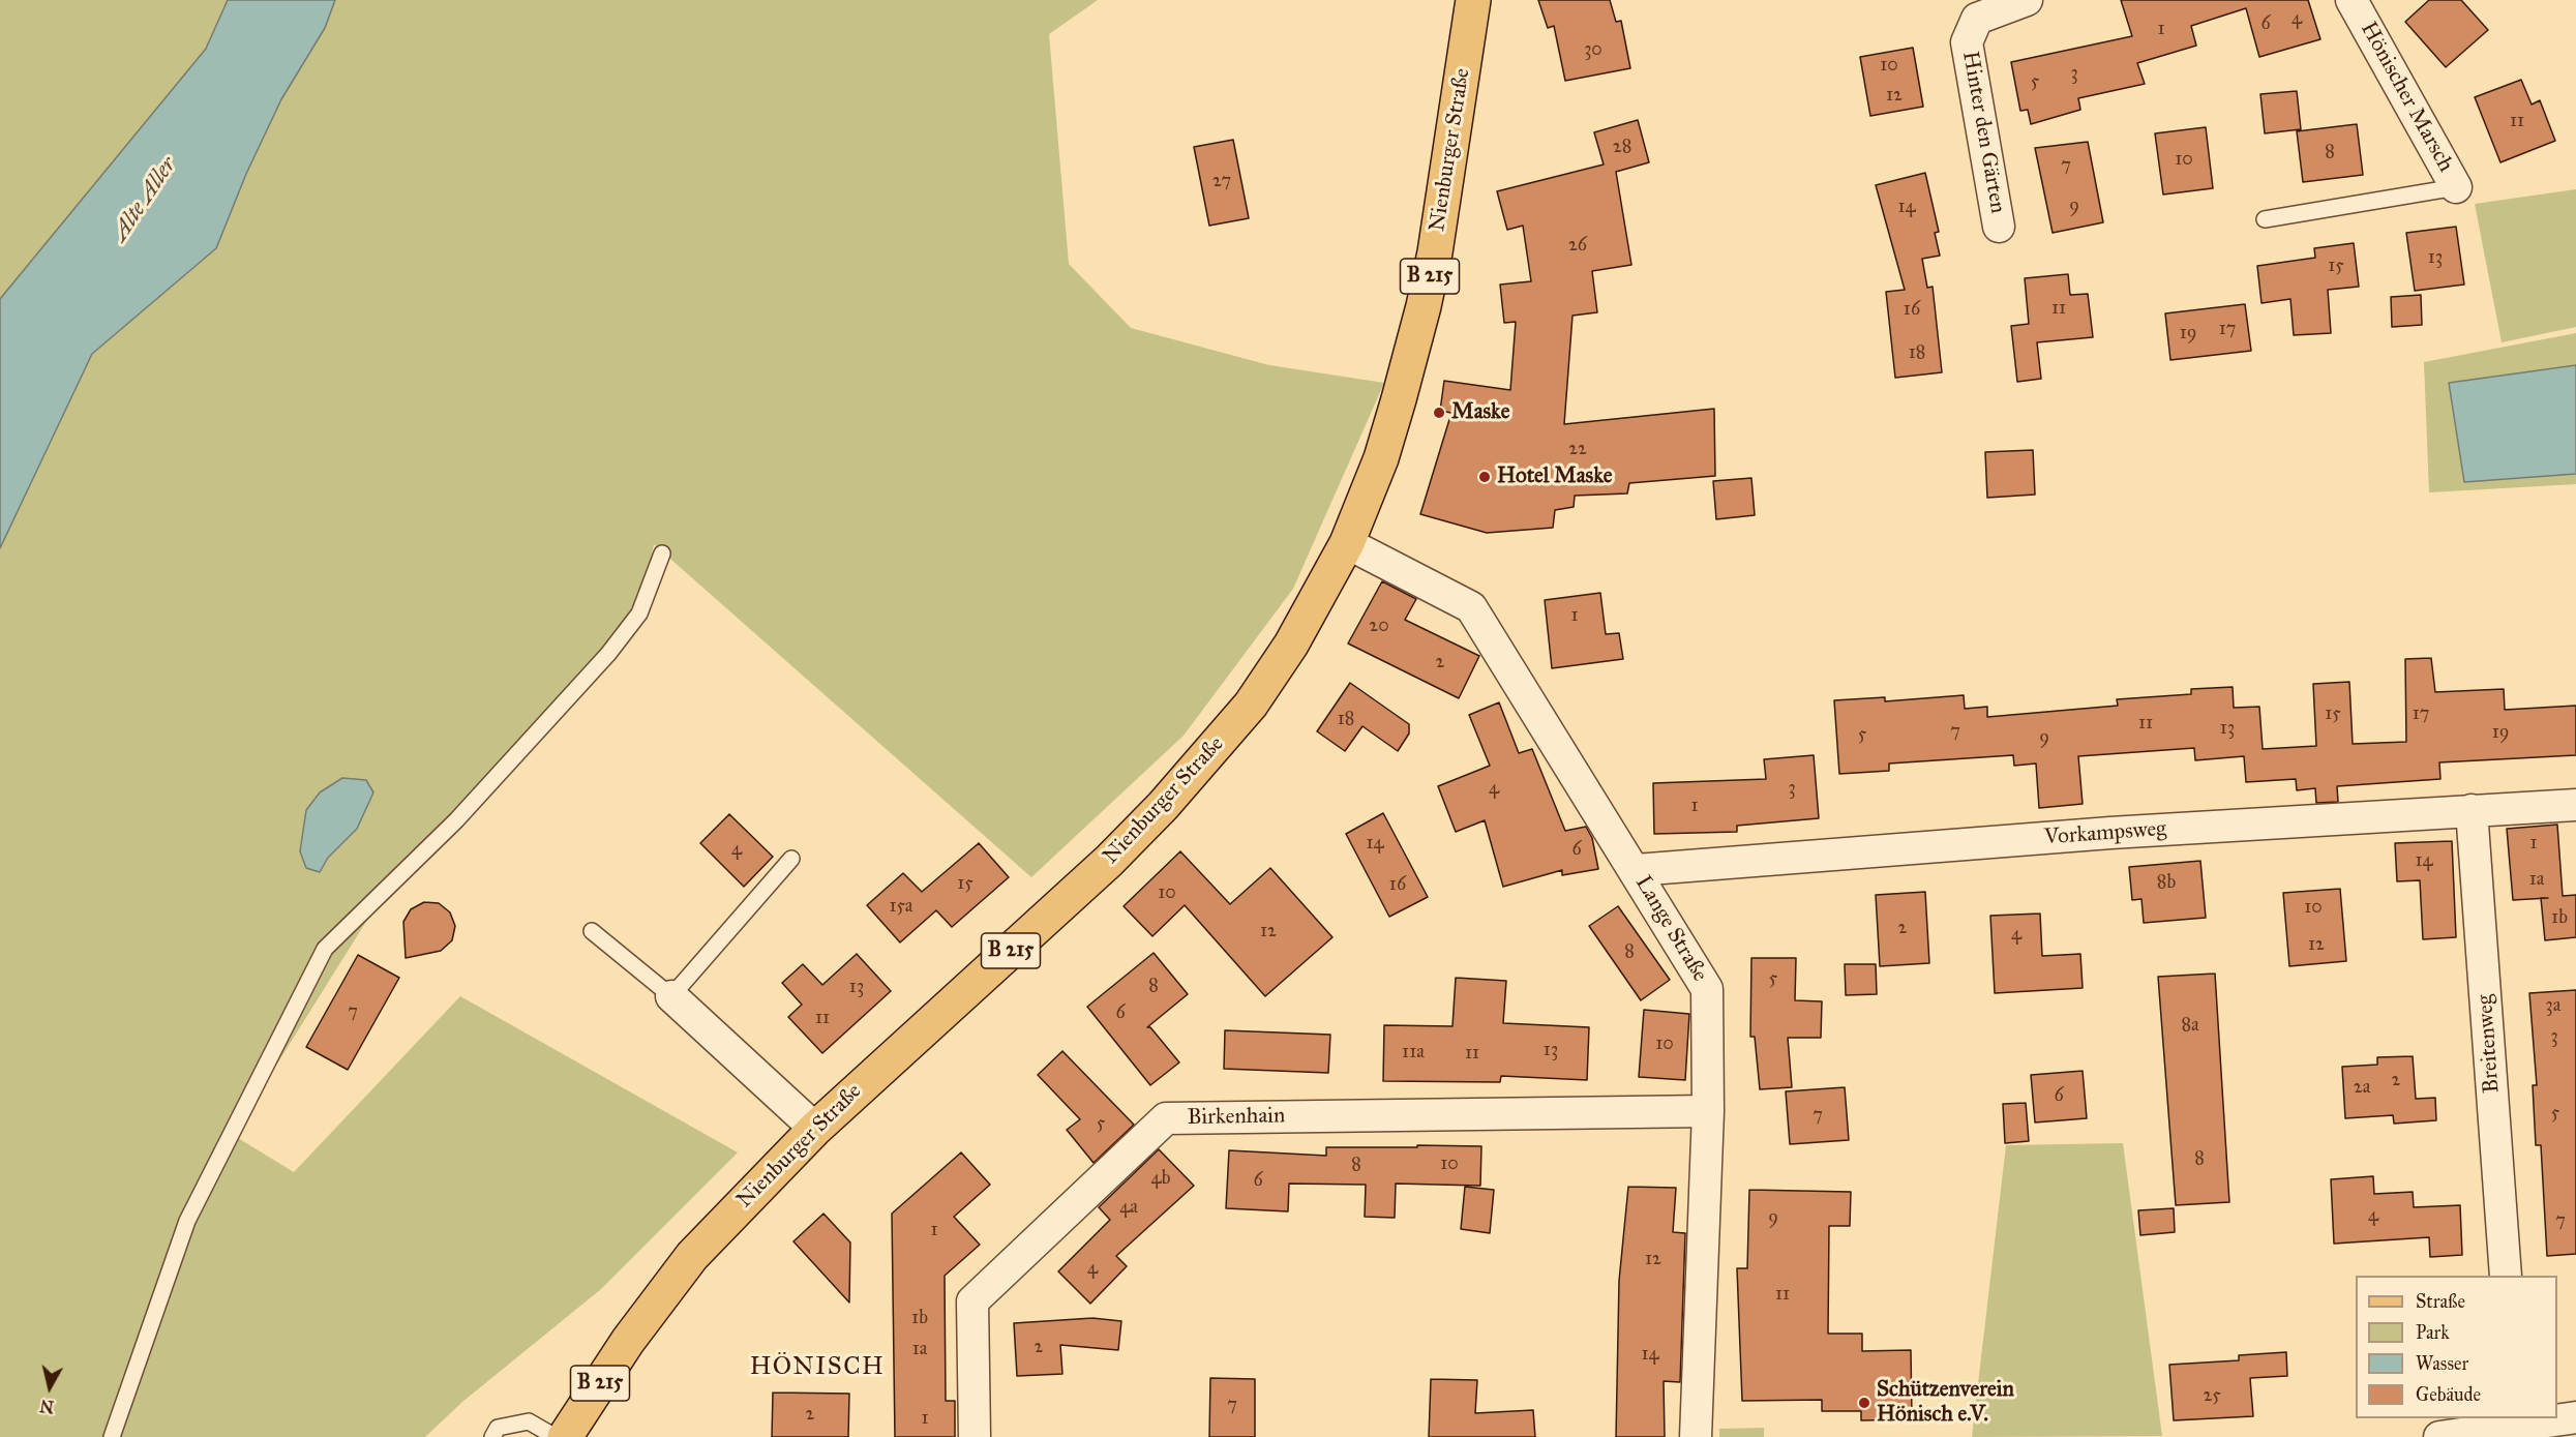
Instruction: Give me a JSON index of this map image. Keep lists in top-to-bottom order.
{
  "streets": {
    "main road": ["Nienburger Straße", "B 215"],
    "street": [
      "Hönischer Marsch",
      "Hinter den Gärten",
      "Vorkampsweg",
      "Lange Straße",
      "Breitenweg",
      "Birkenhain"
    ]
  },
  "crossings": [
    ["Nienburger Straße", "Lange Straße"],
    ["Vorkampsweg", "Lange Straße"],
    ["Vorkampsweg", "Breitenweg"],
    ["Lange Straße", "Birkenhain"]
  ],
  "districts": ["HÖNISCH"],
  "water": ["Alte Aller"],
  "places": ["Maske", "Hotel Maske", "Schützenverein Hönisch e.V."],
  "house_numbers": [
    "4",
    "6",
    "1",
    "30",
    "10",
    "3",
    "5",
    "12",
    "11",
    "28",
    "8",
    "10",
    "7",
    "27",
    "9",
    "14",
    "26",
    "13",
    "15",
    "11",
    "16",
    "17",
    "19",
    "18",
    "22",
    "1",
    "20",
    "2",
    "15",
    "17",
    "18",
    "11",
    "13",
    "7",
    "19",
    "5",
    "9",
    "4",
    "3",
    "1",
    "14",
    "1",
    "4",
    "6",
    "14",
    "1a",
    "8b",
    "15",
    "16",
    "10",
    "15a",
    "10",
    "1b",
    "2",
    "12",
    "4",
    "12",
    "8",
    "5",
    "8",
    "13",
    "3a",
    "7",
    "6",
    "11",
    "8a",
    "3",
    "10",
    "13",
    "11a",
    "11",
    "2",
    "2a",
    "6",
    "5",
    "7",
    "5",
    "8",
    "10",
    "8",
    "4b",
    "6",
    "4a",
    "4",
    "9",
    "7",
    "1",
    "12",
    "4",
    "11",
    "1b",
    "2",
    "1a",
    "14",
    "25",
    "7",
    "2",
    "1"
  ],
  "legend": [
    "Straße",
    "Park",
    "Wasser",
    "Gebäude"
  ],
  "north": "bottom"
}
